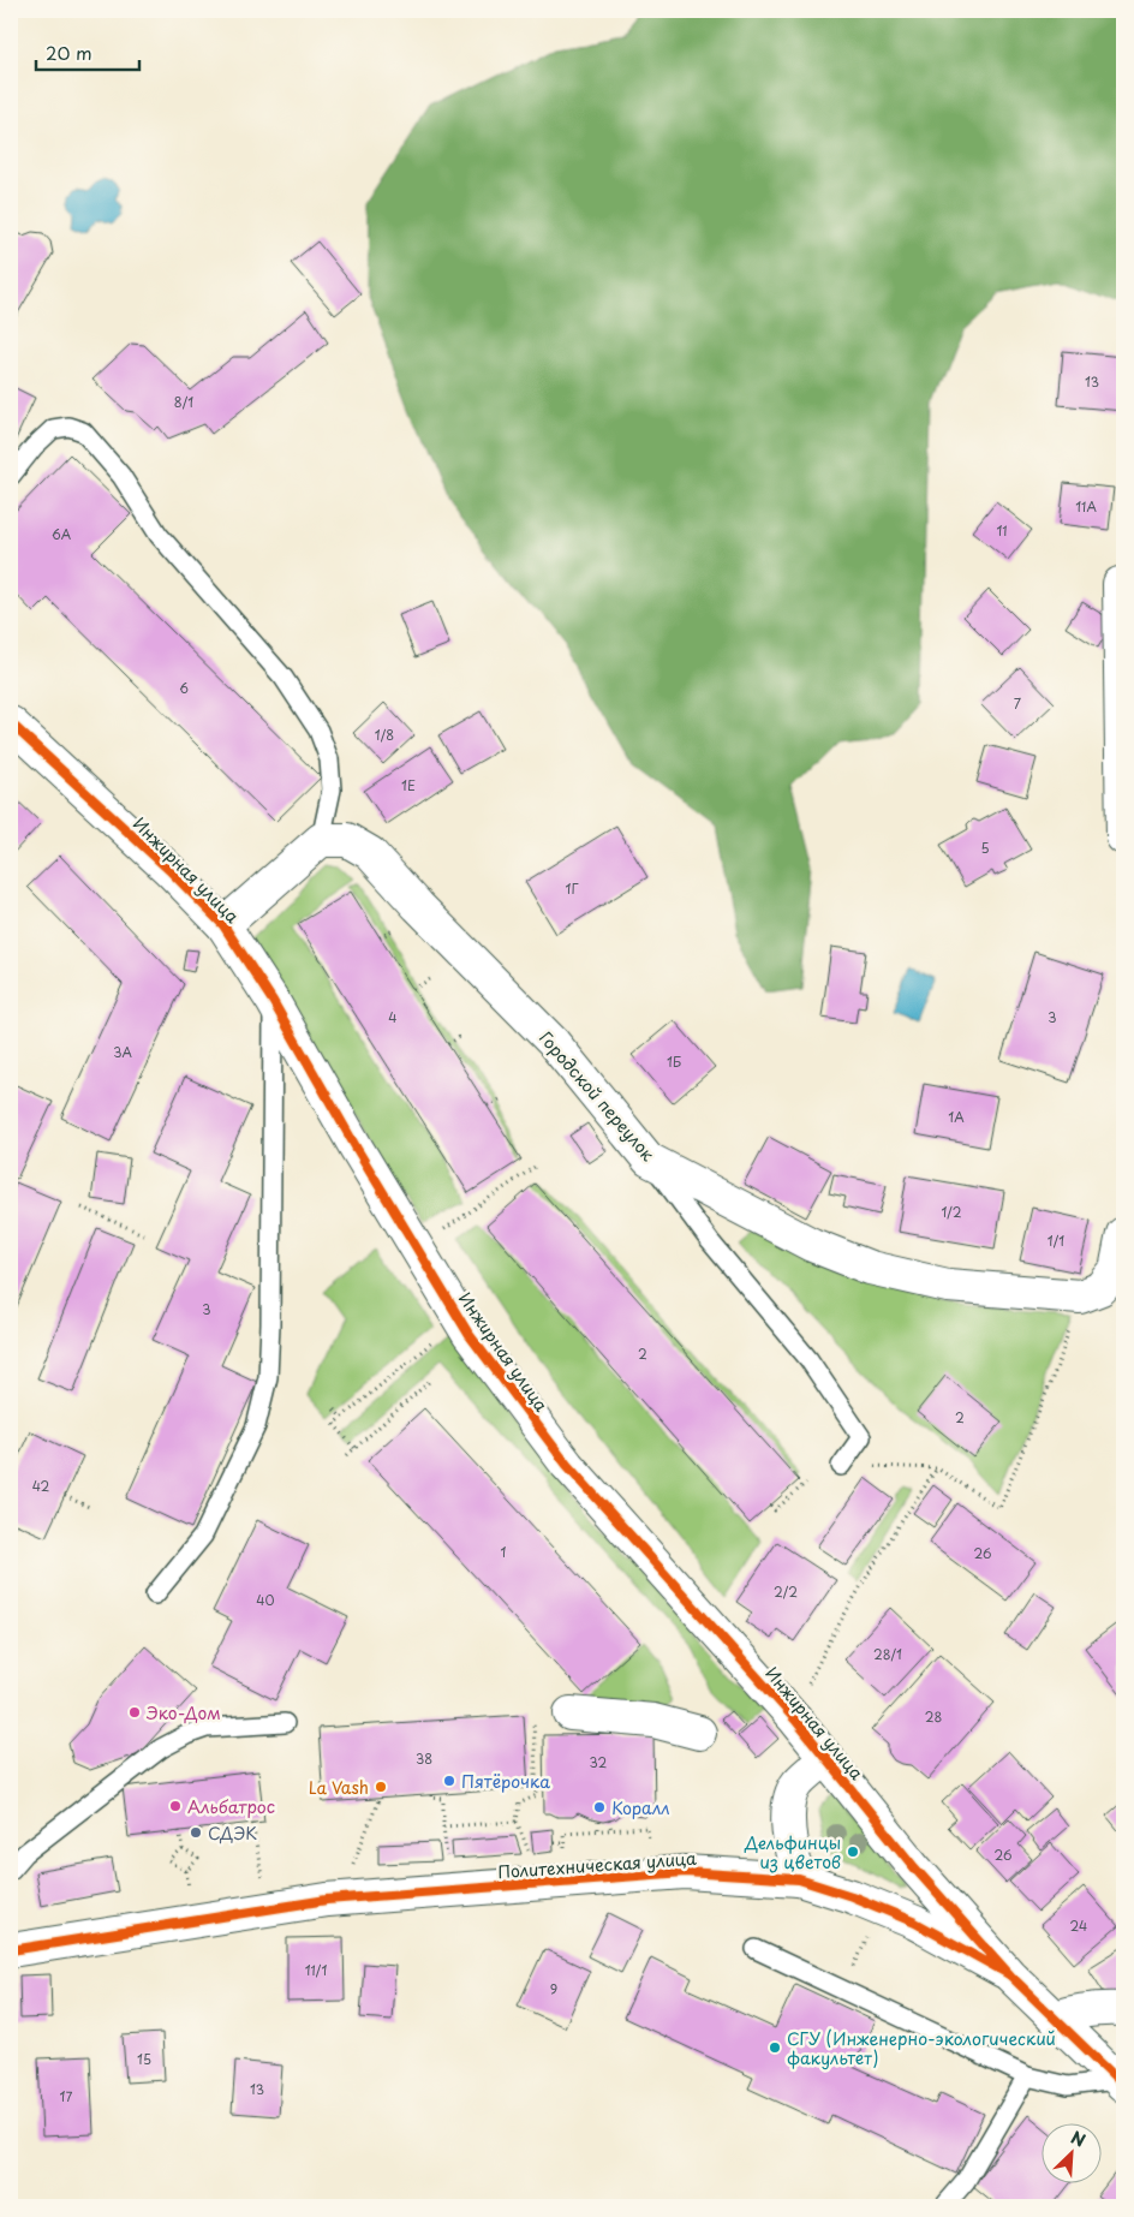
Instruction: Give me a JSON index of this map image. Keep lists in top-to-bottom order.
{
  "streets": {
    "street": ["Инжирная улица", "Городской переулок", "Политехническая улица"]
  },
  "crossings": [
    ["Инжирная улица", "Политехническая улица"]
  ],
  "places": [
    "Эко-Дом",
    "Пятёрочка",
    "La Vash",
    "Альбатрос",
    "Коралл",
    "СДЭК",
    "Дельфинцы из цветов",
    "СГУ (Инженерно-экологический факультет)"
  ],
  "house_numbers": [
    "13",
    "8/1",
    "11А",
    "11",
    "6А",
    "6",
    "7",
    "1/8",
    "1Е",
    "5",
    "1Г",
    "4",
    "3",
    "3А",
    "1Б",
    "1А",
    "1/2",
    "1/1",
    "3",
    "2",
    "2",
    "42",
    "1",
    "26",
    "2/2",
    "40",
    "28/1",
    "28",
    "38",
    "32",
    "26",
    "24",
    "11/1",
    "9",
    "15",
    "13",
    "17"
  ],
  "scale_bar": "20 m",
  "north": "top right"
}
